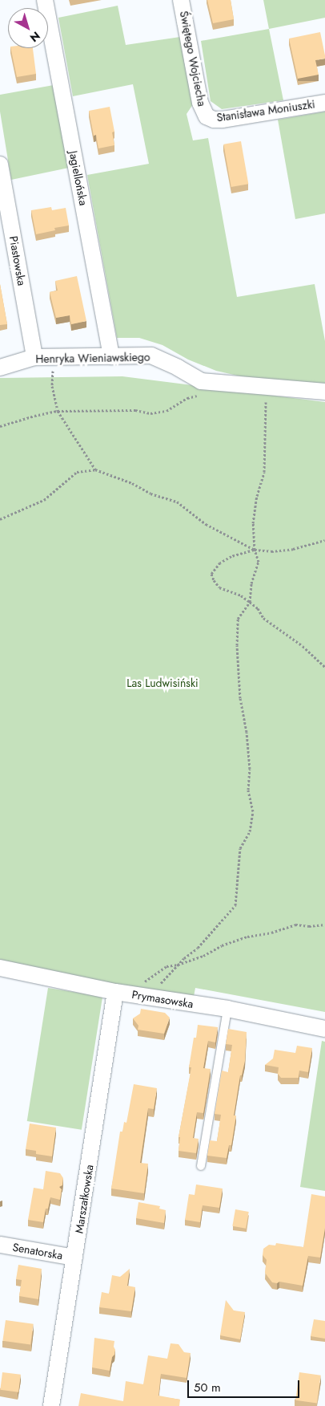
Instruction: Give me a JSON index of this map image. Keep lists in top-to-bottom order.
{
  "streets": {
    "street": [
      "Świętego Wojciecha",
      "Stanisława Moniuszki",
      "Jagiellońska",
      "Piastowska",
      "Henryka Wieniawskiego",
      "Prymasowska",
      "Marszałkowska",
      "Senatorska"
    ]
  },
  "crossings": [
    ["Świętego Wojciecha", "Stanisława Moniuszki"],
    ["Jagiellońska", "Henryka Wieniawskiego"],
    ["Piastowska", "Henryka Wieniawskiego"],
    ["Prymasowska", "Marszałkowska"],
    ["Marszałkowska", "Senatorska"]
  ],
  "parks": ["Las Ludwisiński"],
  "scale_bar": "50 m",
  "north": "bottom right"
}
